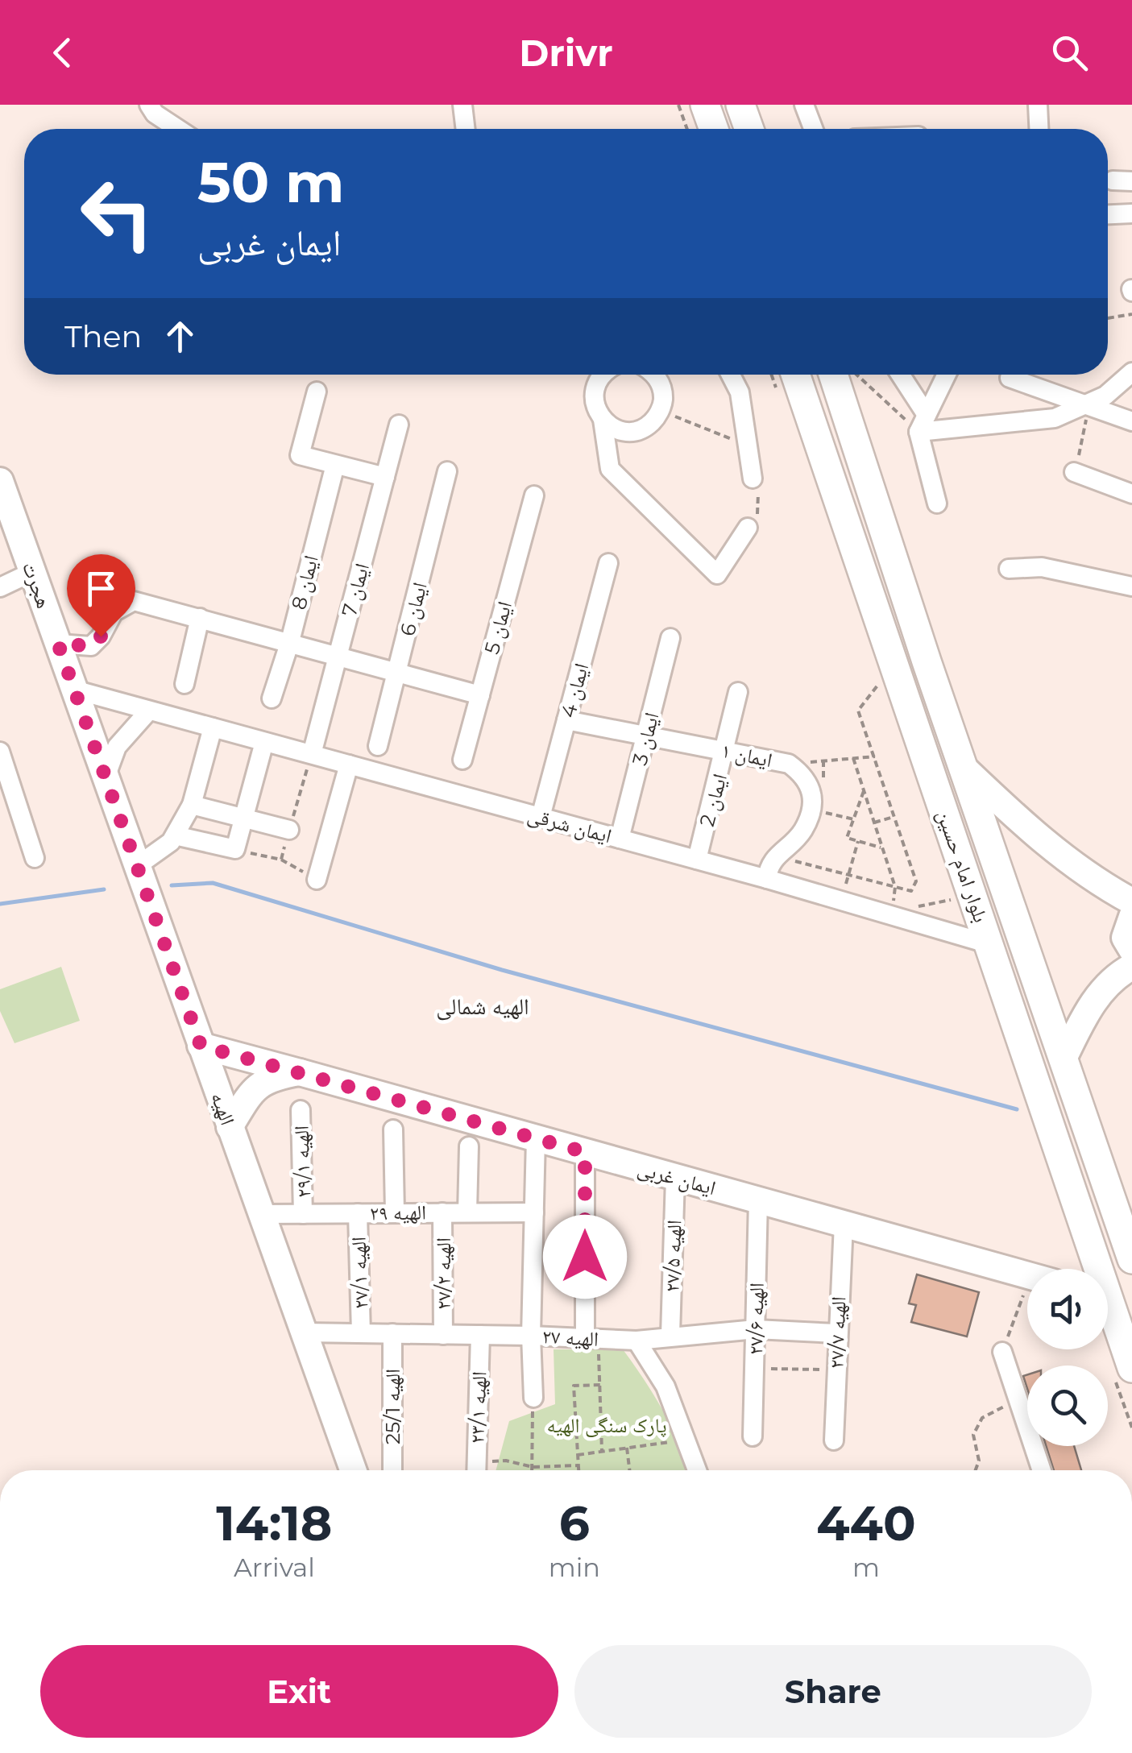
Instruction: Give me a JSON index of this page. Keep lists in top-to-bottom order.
{
  "streets": {
    "main road": [
      "هجرت",
      "بلوار امام حسین",
      "الهیه",
      "ایمان غربی"
    ],
    "street": [
      "ایمان 8",
      "ایمان 7",
      "ایمان 6",
      "ایمان 5",
      "ایمان 4",
      "ایمان 3",
      "ایمان ۱",
      "ایمان 2",
      "ایمان شرقی",
      "الهیه ۲۹/۱",
      "الهیه ۲۹",
      "الهیه ۲۷/۵",
      "الهیه ۲۷/۱",
      "الهیه ۲۷/۲",
      "الهیه ۲۷/۶",
      "الهیه ۲۷/۷",
      "الهیه ۲۷",
      "الهیه 25/1",
      "الهیه ۲۳/۱"
    ]
  },
  "crossings": [
    ["هجرت", "ایمان شرقی"],
    ["هجرت", "الهیه"],
    ["ایمان 7", "ایمان شرقی"],
    ["ایمان 4", "ایمان ۱"],
    ["ایمان 4", "ایمان شرقی"],
    ["ایمان 3", "ایمان ۱"],
    ["ایمان 3", "ایمان شرقی"],
    ["ایمان ۱", "ایمان 2"],
    ["ایمان ۱", "ایمان شرقی"],
    ["ایمان 2", "ایمان شرقی"],
    ["ایمان شرقی", "بلوار امام حسین"],
    ["ایمان شرقی", "الهیه"],
    ["الهیه", "ایمان غربی"],
    ["الهیه", "الهیه ۲۹"],
    ["الهیه", "الهیه ۲۷"],
    ["الهیه ۲۹/۱", "الهیه ۲۹"],
    ["ایمان غربی", "الهیه ۲۷/۵"],
    ["ایمان غربی", "الهیه ۲۷/۶"],
    ["ایمان غربی", "الهیه ۲۷/۷"],
    ["الهیه ۲۹", "الهیه ۲۷/۱"],
    ["الهیه ۲۹", "الهیه ۲۷/۲"],
    ["الهیه ۲۷/۵", "الهیه ۲۷"],
    ["الهیه ۲۷/۱", "الهیه ۲۷"],
    ["الهیه ۲۷/۲", "الهیه ۲۷"],
    ["الهیه ۲۷/۶", "الهیه ۲۷"],
    ["الهیه ۲۷/۷", "الهیه ۲۷"],
    ["الهیه ۲۷", "الهیه 25/1"],
    ["الهیه ۲۷", "الهیه ۲۳/۱"]
  ],
  "districts": ["الهیه شمالی"],
  "parks": ["پارک سنگی الهیه"],
  "page": {
    "header": "Drivr",
    "turn": ["50 m", "ایمان غربی"],
    "then": "Then",
    "eta": [
      "14:18",
      "Arrival",
      "6",
      "min",
      "440",
      "m"
    ],
    "buttons": ["Exit", "Share"]
  }
}
